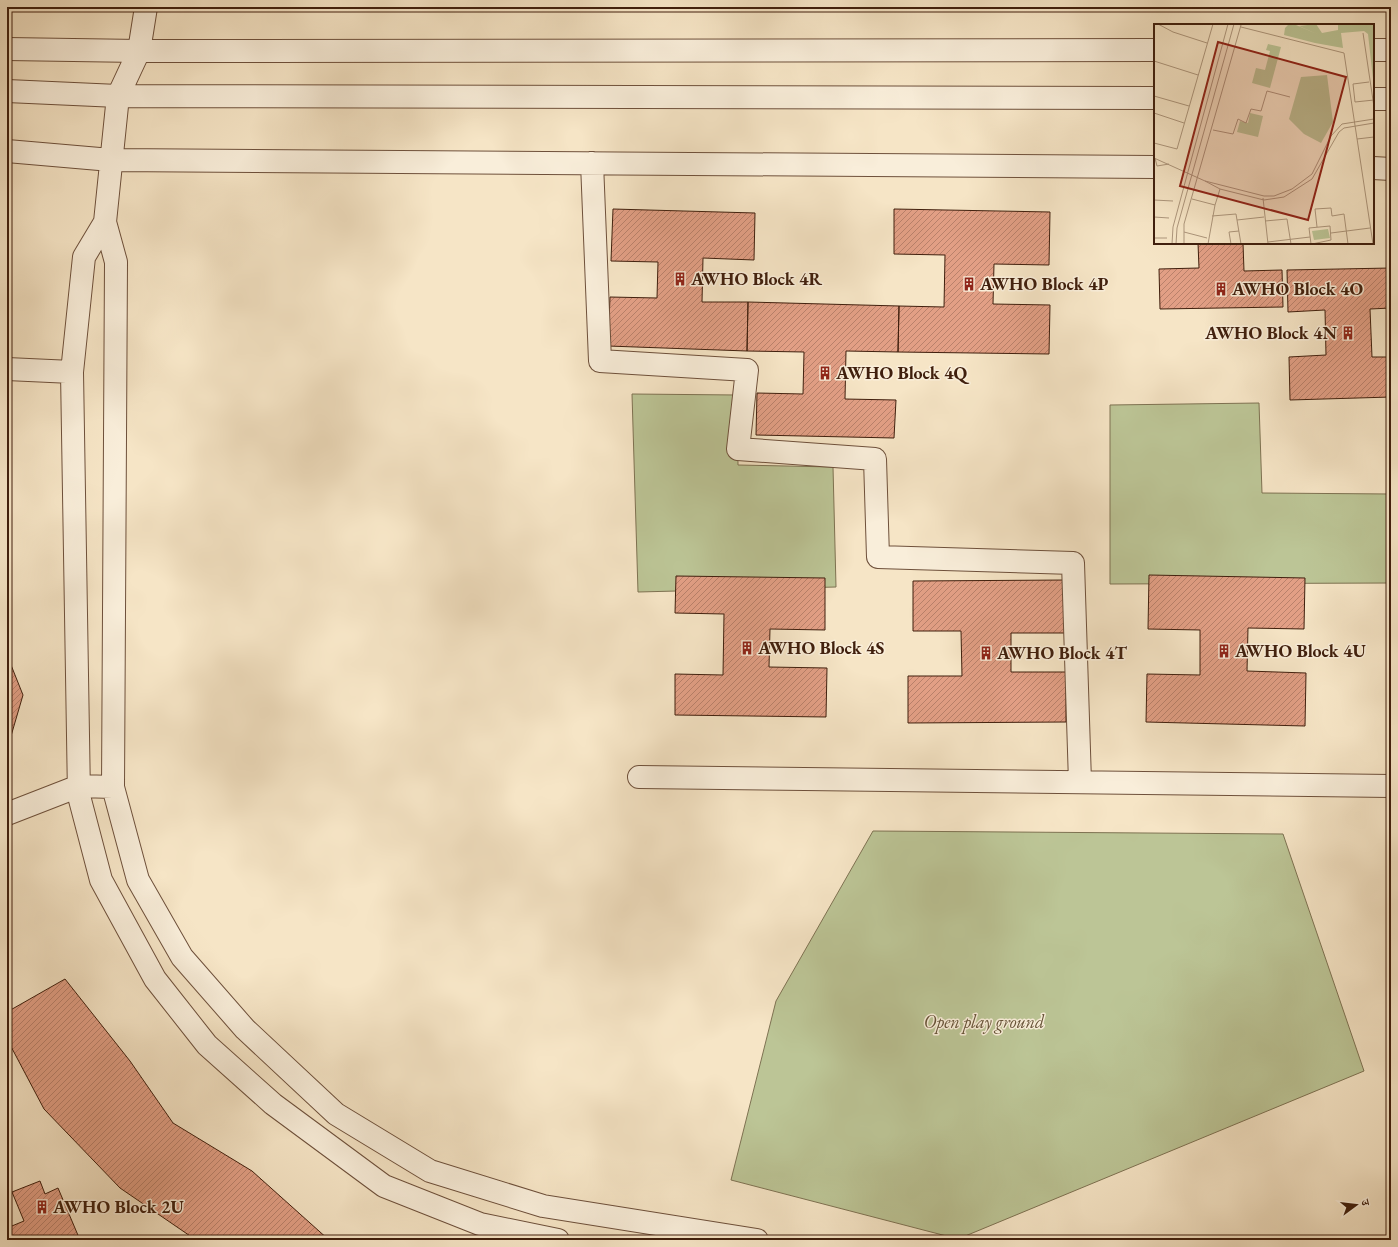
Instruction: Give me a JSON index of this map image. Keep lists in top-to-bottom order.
{
  "parks": ["Open play ground"],
  "places": {
    "building": [
      "AWHO Block 4R",
      "AWHO Block 4P",
      "AWHO Block 4O",
      "AWHO Block 4N",
      "AWHO Block 4Q",
      "AWHO Block 4S",
      "AWHO Block 4U",
      "AWHO Block 4T",
      "AWHO Block 2U"
    ]
  },
  "north": "right"
}
